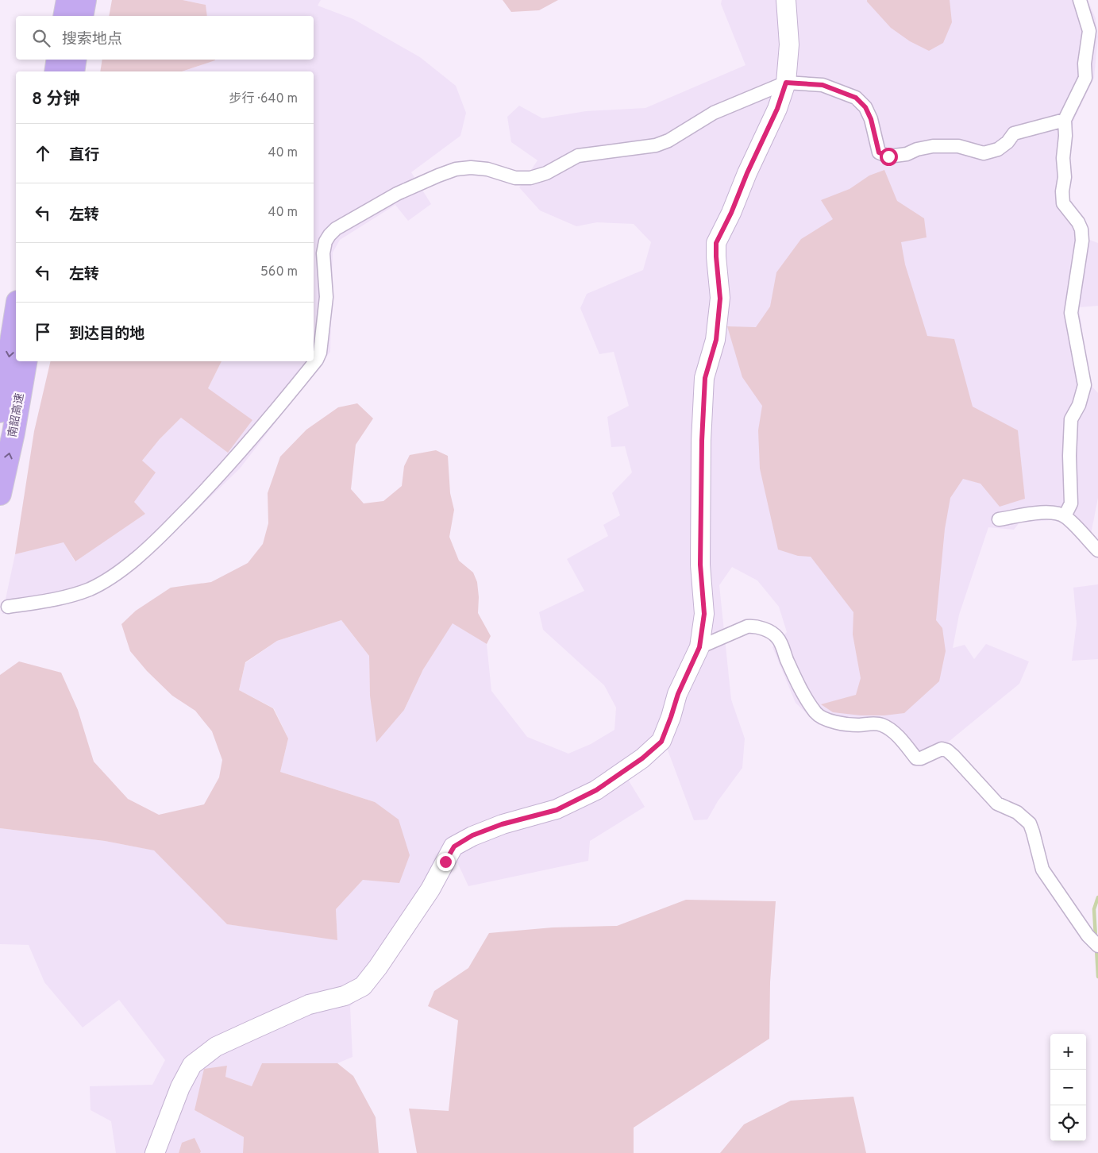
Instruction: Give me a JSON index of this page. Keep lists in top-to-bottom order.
{
  "streets": {
    "highway": ["南韶高速"]
  },
  "page": {
    "search": "搜索地点",
    "heading": ["8 分钟", "步行 · 640 m"],
    "list": [
      ["直行", "40 m"],
      ["左转", "40 m"],
      ["左转", "560 m"],
      "到达目的地"
    ],
    "map_buttons": ["+", "−"]
  }
}
